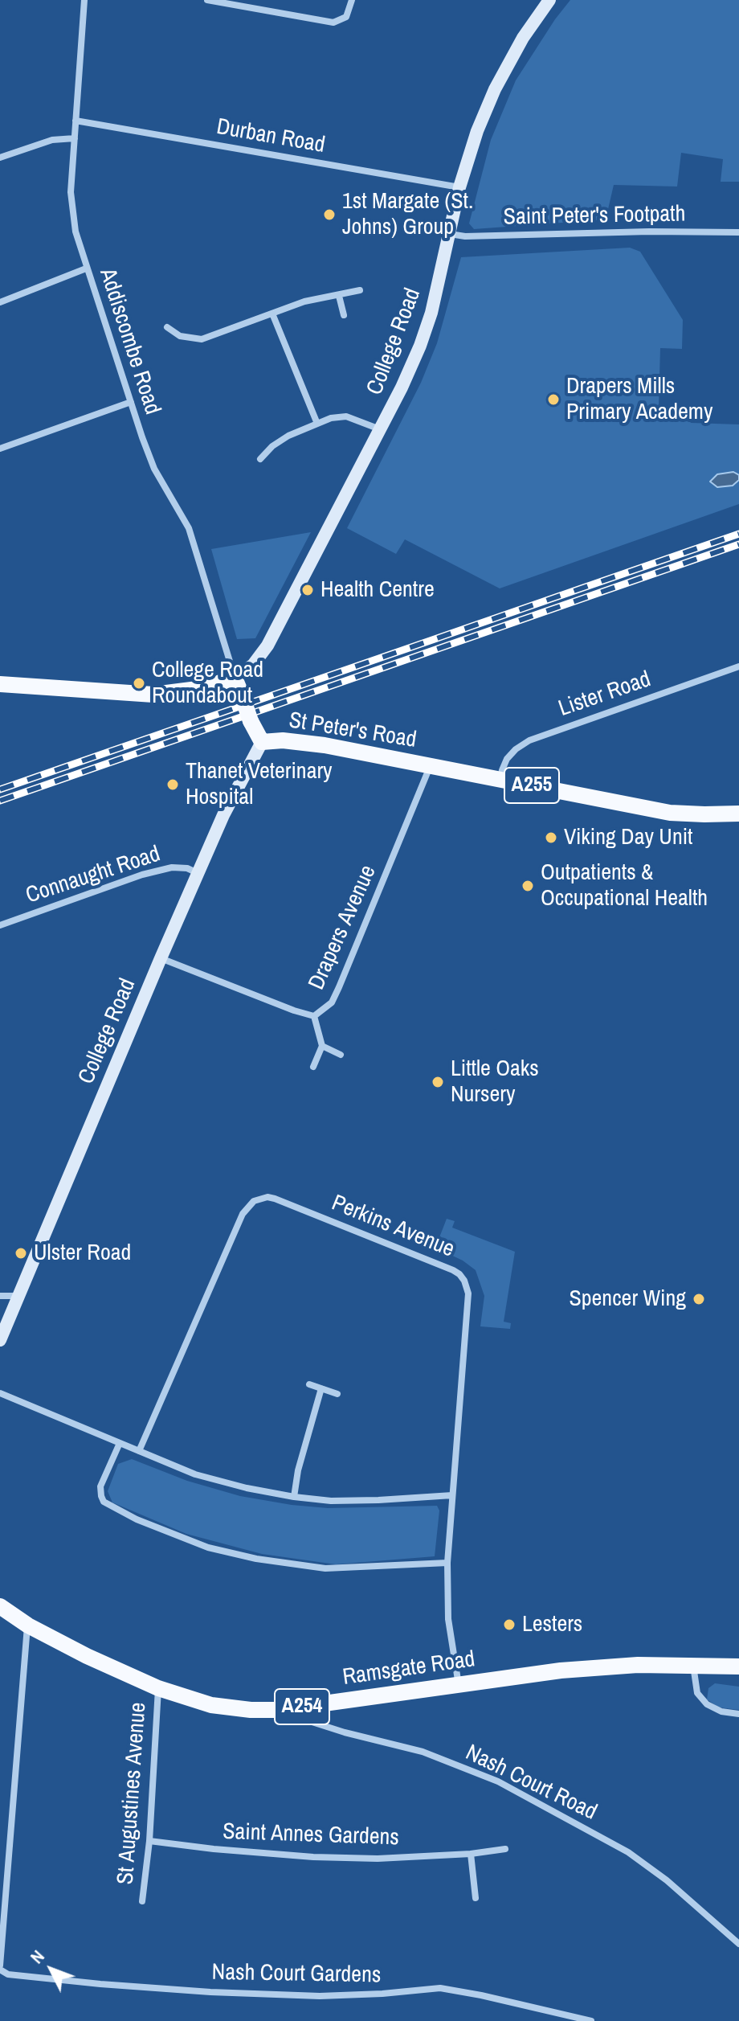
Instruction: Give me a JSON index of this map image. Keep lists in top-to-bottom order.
{
  "streets": {
    "main road": [
      "College Road",
      "St Peter's Road",
      "A255",
      "Ramsgate Road",
      "A254"
    ],
    "street": [
      "Durban Road",
      "Saint Peter's Footpath",
      "Addiscombe Road",
      "Lister Road",
      "Connaught Road",
      "Drapers Avenue",
      "Perkins Avenue",
      "Nash Court Road",
      "St Augustines Avenue",
      "Saint Annes Gardens",
      "Nash Court Gardens"
    ]
  },
  "crossings": [
    ["Durban Road", "Addiscombe Road"],
    ["Durban Road", "College Road"],
    ["Saint Peter's Footpath", "College Road"],
    ["Addiscombe Road", "College Road"],
    ["Addiscombe Road", "St Peter's Road"],
    ["College Road", "St Peter's Road"],
    ["College Road", "Connaught Road"],
    ["College Road", "Drapers Avenue"],
    ["Lister Road", "St Peter's Road"],
    ["St Peter's Road", "Drapers Avenue"],
    ["Perkins Avenue", "Ramsgate Road"],
    ["Ramsgate Road", "Nash Court Road"],
    ["Ramsgate Road", "St Augustines Avenue"],
    ["Ramsgate Road", "Nash Court Gardens"],
    ["St Augustines Avenue", "Saint Annes Gardens"]
  ],
  "places": [
    "1st Margate (St. Johns) Group",
    "Drapers Mills Primary Academy",
    "Health Centre",
    "College Road Roundabout",
    "Thanet Veterinary Hospital",
    "Viking Day Unit",
    "Outpatients & Occupational Health",
    "Little Oaks Nursery",
    "Ulster Road",
    "Spencer Wing",
    "Lesters"
  ],
  "north": "top left"
}
